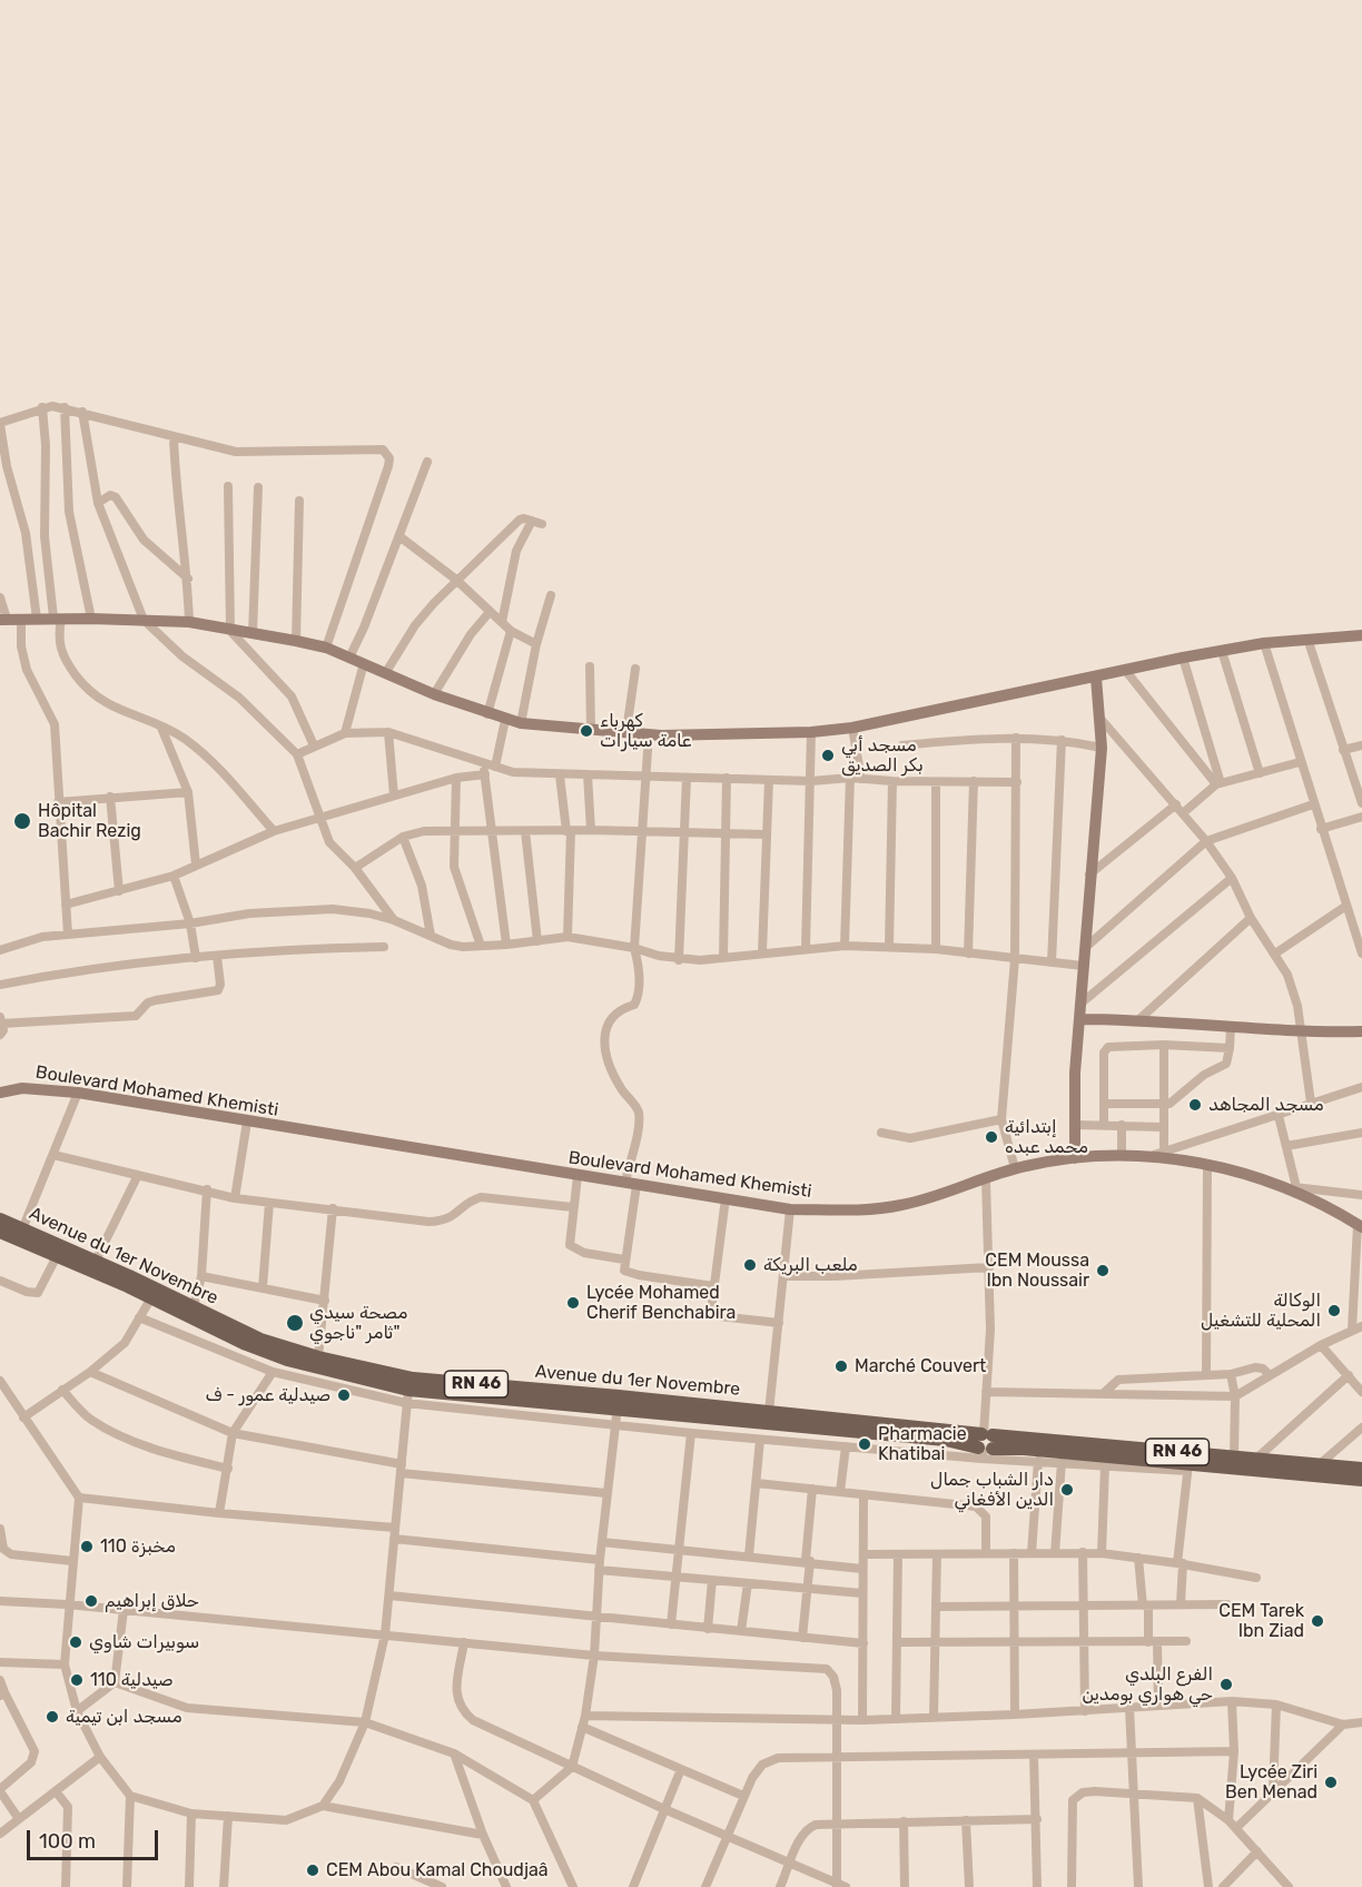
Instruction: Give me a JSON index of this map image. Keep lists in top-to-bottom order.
{
  "streets": {
    "main road": ["Boulevard Mohamed Khemisti", "Avenue du 1er Novembre", "RN 46"]
  },
  "places": [
    "كهرباء عامة سيارات",
    "مسجد أبي بكر الصديق",
    "Hôpital Bachir Rezig",
    "مسجد المجاهد",
    "إبتدائية محمد عبده",
    "ملعب البريكة",
    "CEM Moussa Ibn Noussair",
    "Lycée Mohamed Cherif Benchabira",
    "الوكالة المحلية للتشغيل",
    "مصحة سيدي ثامر \"ناجوي\"",
    "Marché Couvert",
    "صيدلية عمور - ف",
    "Pharmacie Khatibai",
    "دار الشباب جمال الدين الأفغاني",
    "مخبزة 110",
    "حلاق إبراهيم",
    "CEM Tarek Ibn Ziad",
    "سوبيرات شاوي",
    "صيدلية 110",
    "الفرع البلدي حي هواري بومدين",
    "مسجد ابن تيمية",
    "Lycée Ziri Ben Menad",
    "CEM Abou Kamal Choudjaâ"
  ],
  "scale_bar": "100 m"
}
